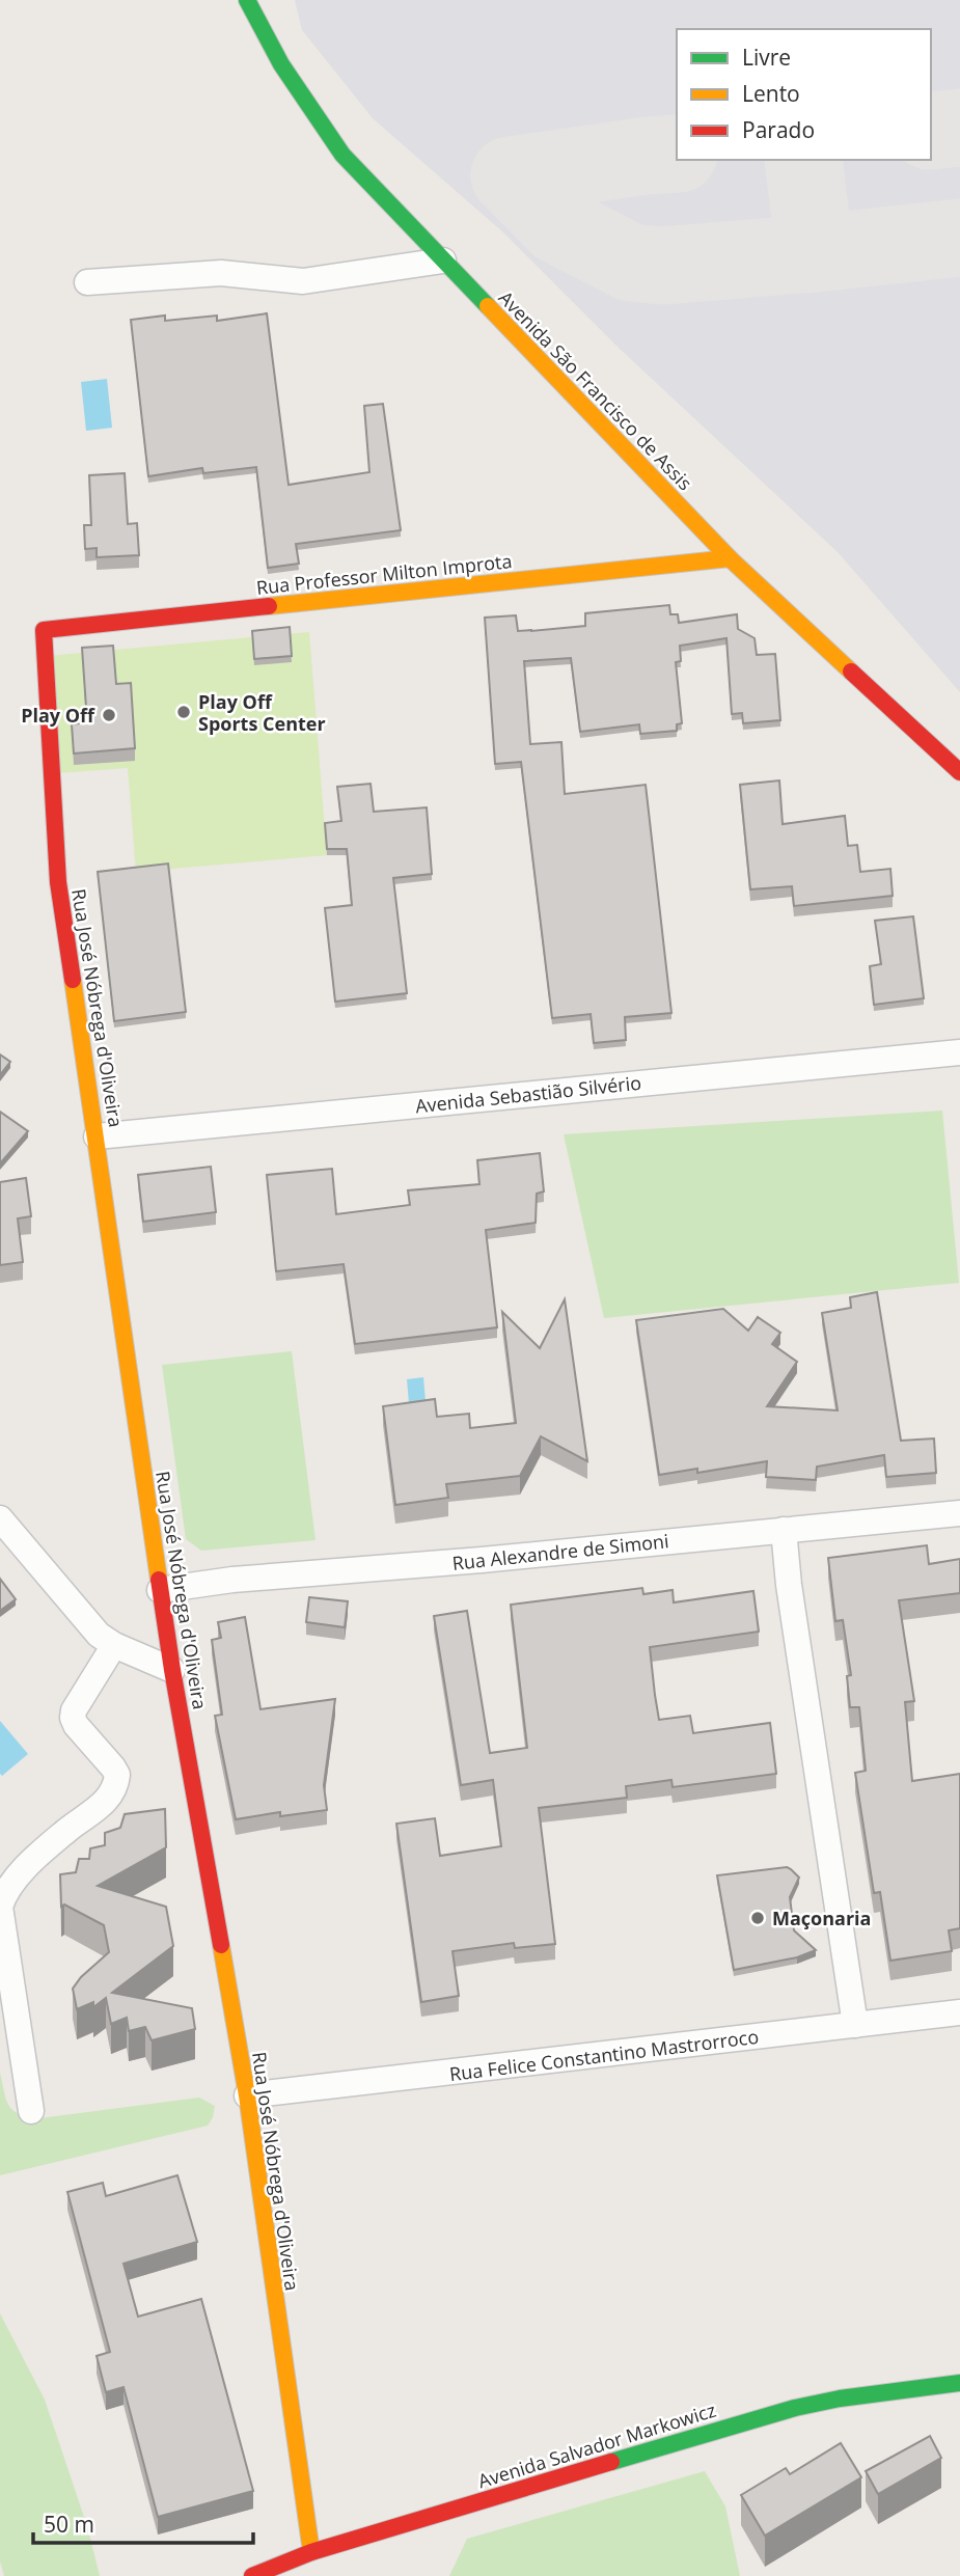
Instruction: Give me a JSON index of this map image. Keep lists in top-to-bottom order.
{
  "streets": {
    "street": [
      "Avenida São Francisco de Assis",
      "Rua Professor Milton Improta",
      "Rua José Nóbrega d'Oliveira",
      "Avenida Sebastião Silvério",
      "Rua Alexandre de Simoni",
      "Rua Felice Constantino Mastrorroco",
      "Avenida Salvador Markowicz"
    ]
  },
  "crossings": [
    ["Avenida São Francisco de Assis", "Rua Professor Milton Improta"],
    ["Rua Professor Milton Improta", "Rua José Nóbrega d'Oliveira"],
    ["Rua José Nóbrega d'Oliveira", "Avenida Sebastião Silvério"],
    ["Rua José Nóbrega d'Oliveira", "Rua Alexandre de Simoni"],
    ["Rua José Nóbrega d'Oliveira", "Rua Felice Constantino Mastrorroco"],
    ["Rua José Nóbrega d'Oliveira", "Avenida Salvador Markowicz"]
  ],
  "places": ["Play Off Sports Center", "Play Off", "Maçonaria"],
  "legend": ["Livre", "Lento", "Parado"],
  "scale_bar": "50 m"
}
